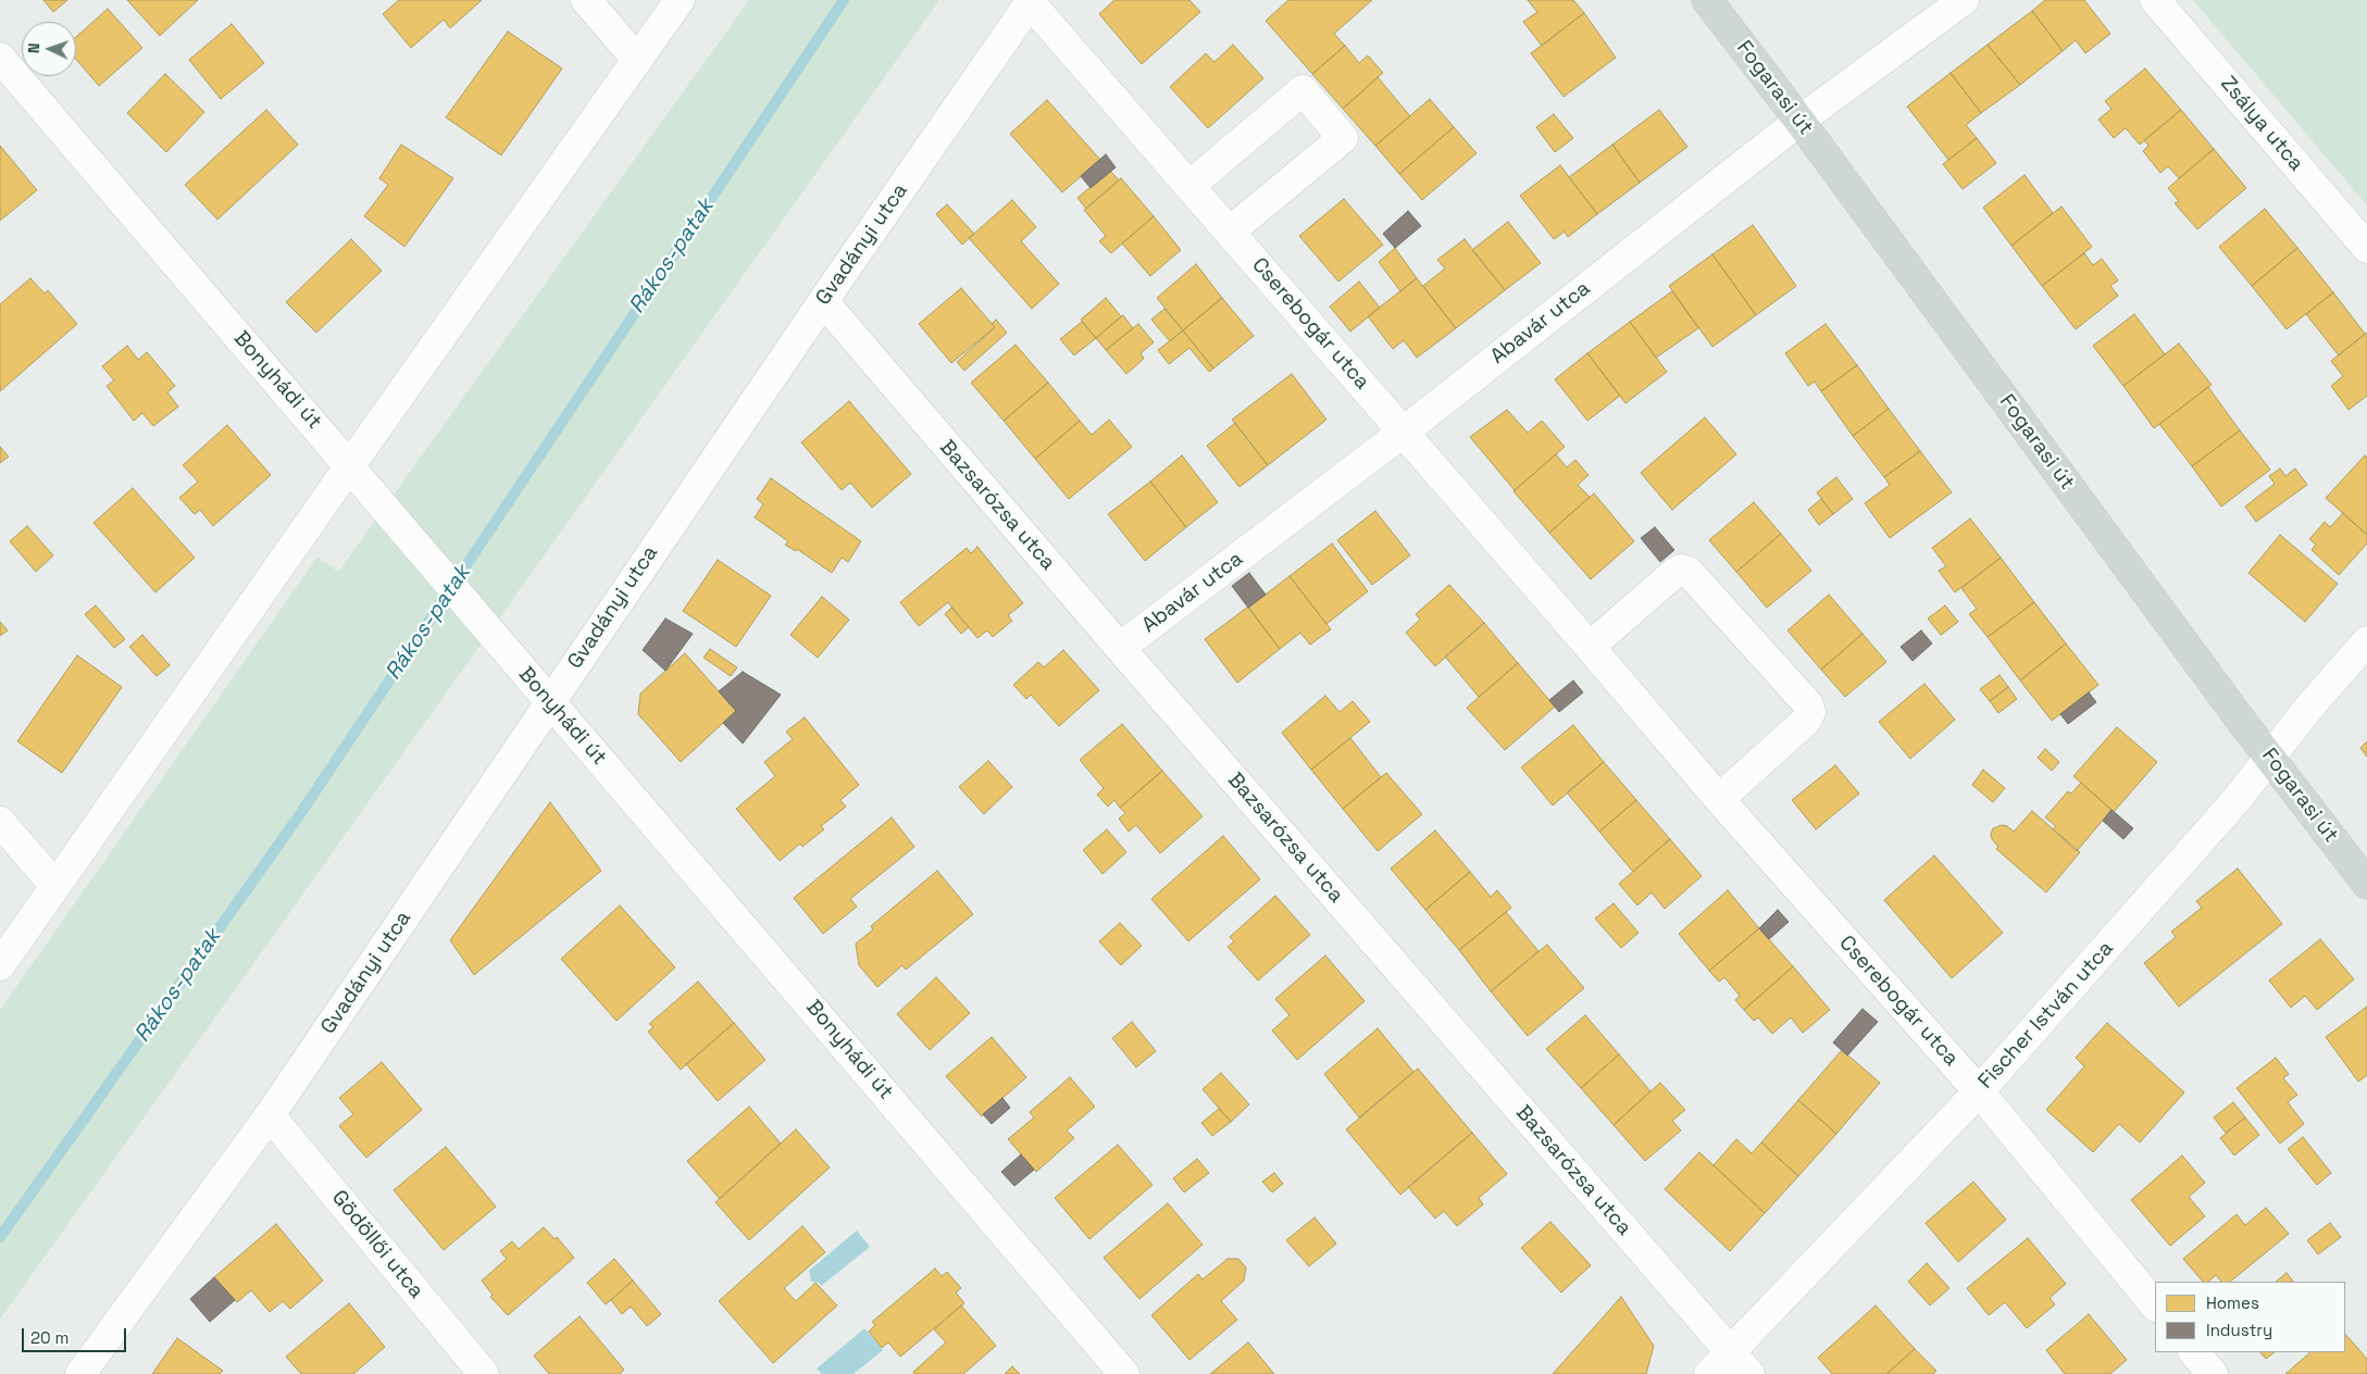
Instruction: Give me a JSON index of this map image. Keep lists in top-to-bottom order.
{
  "streets": {
    "main road": ["Fogarasi út"],
    "street": [
      "Zsálya utca",
      "Gvadányi utca",
      "Abavár utca",
      "Cserebogár utca",
      "Bonyhádi út",
      "Bazsarózsa utca",
      "Fischer István utca",
      "Gödöllői utca"
    ]
  },
  "crossings": [
    ["Fogarasi út", "Abavár utca"],
    ["Fogarasi út", "Fischer István utca"],
    ["Gvadányi utca", "Cserebogár utca"],
    ["Gvadányi utca", "Bonyhádi út"],
    ["Gvadányi utca", "Bazsarózsa utca"],
    ["Gvadányi utca", "Gödöllői utca"],
    ["Abavár utca", "Cserebogár utca"],
    ["Abavár utca", "Bazsarózsa utca"],
    ["Cserebogár utca", "Fischer István utca"],
    ["Bazsarózsa utca", "Fischer István utca"]
  ],
  "water": ["Rákos-patak"],
  "legend": ["Homes", "Industry"],
  "scale_bar": "20 m",
  "north": "left"
}
